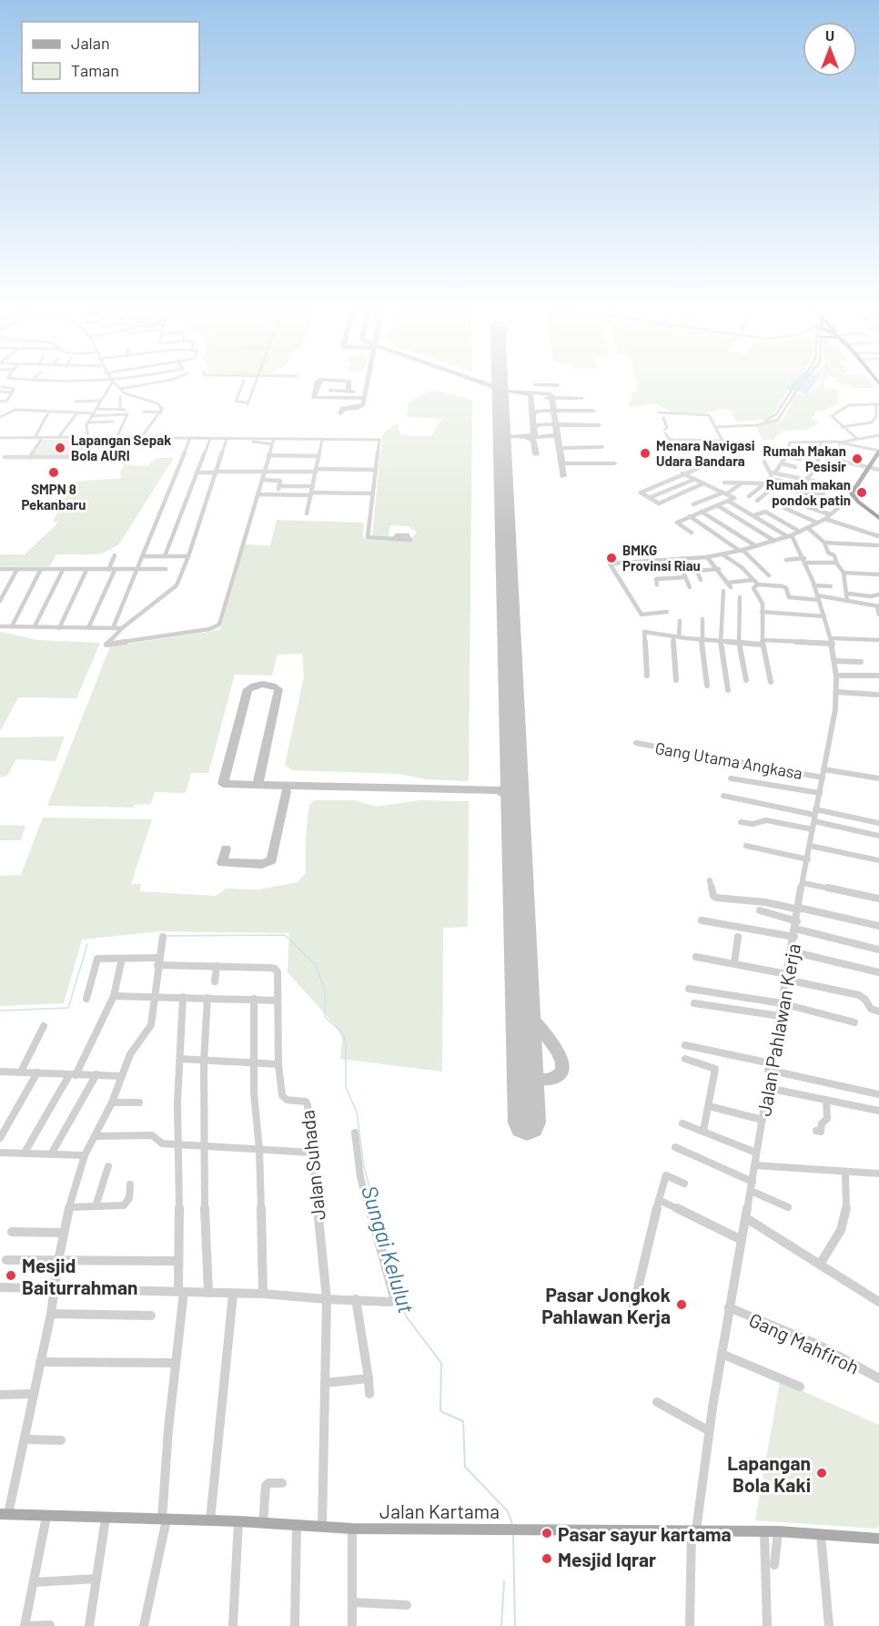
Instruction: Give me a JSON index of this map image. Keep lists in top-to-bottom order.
{
  "streets": {
    "main road": ["Jalan Kartama"],
    "street": [
      "Gang Utama Angkasa",
      "Jalan Pahlawan Kerja",
      "Jalan Suhada",
      "Gang Mahfiroh"
    ]
  },
  "crossings": [
    ["Gang Utama Angkasa", "Jalan Pahlawan Kerja"],
    ["Jalan Pahlawan Kerja", "Gang Mahfiroh"],
    ["Jalan Pahlawan Kerja", "Jalan Kartama"],
    ["Jalan Suhada", "Jalan Kartama"]
  ],
  "water": ["Sungai Kelulut"],
  "places": [
    "Lapangan Sepak Bola AURI",
    "Menara Navigasi Udara Bandara",
    "Rumah Makan Pesisir",
    "SMPN 8 Pekanbaru",
    "Rumah makan pondok patin",
    "BMKG Provinsi Riau",
    "Mesjid Baiturrahman",
    "Pasar Jongkok Pahlawan Kerja",
    "Lapangan Bola Kaki",
    "Pasar sayur kartama",
    "Mesjid Iqrar"
  ],
  "legend": ["Jalan", "Taman"],
  "north": "top"
}
